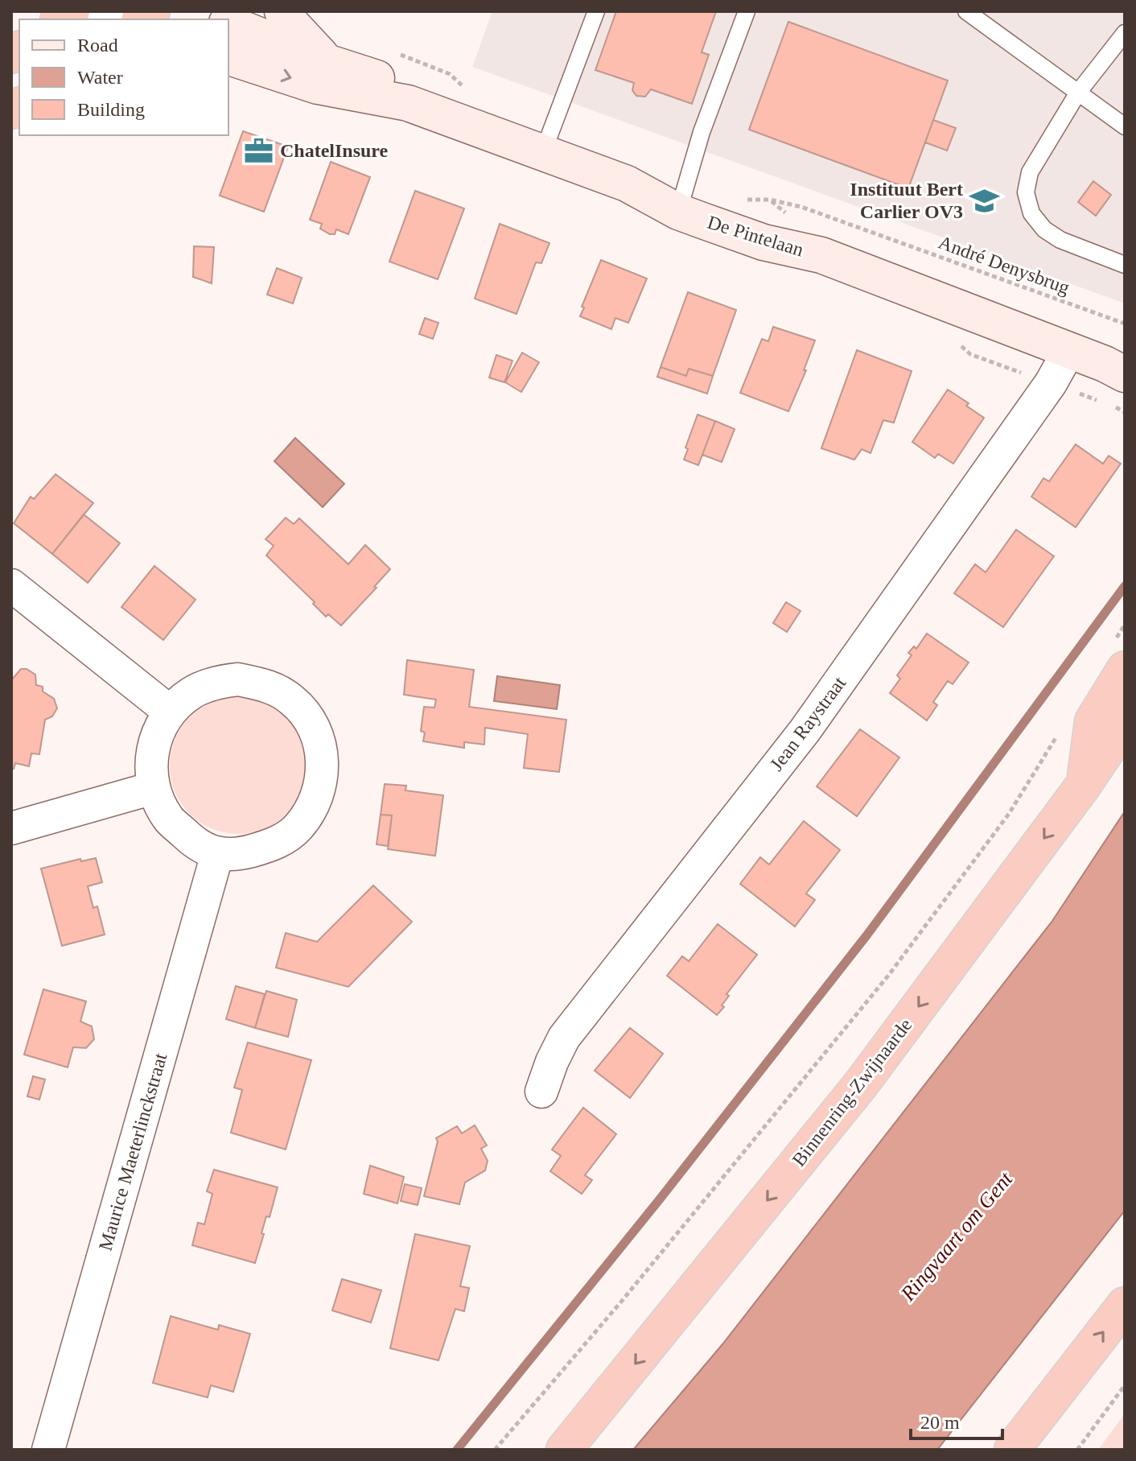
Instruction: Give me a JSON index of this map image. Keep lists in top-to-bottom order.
{
  "streets": {
    "highway": ["Binnenring-Zwijnaarde"],
    "main road": ["De Pintelaan"],
    "street": ["Jean Raystraat", "Maurice Maeterlinckstraat"],
    "path": ["André Denysbrug"]
  },
  "crossings": [
    ["De Pintelaan", "Jean Raystraat"]
  ],
  "one_way": ["Binnenring-Zwijnaarde"],
  "water": ["Ringvaart om Gent"],
  "places": {
    "office": ["ChatelInsure"],
    "school or university": ["Instituut Bert Carlier OV3"]
  },
  "legend": ["Road", "Water", "Building"],
  "scale_bar": "20 m"
}
